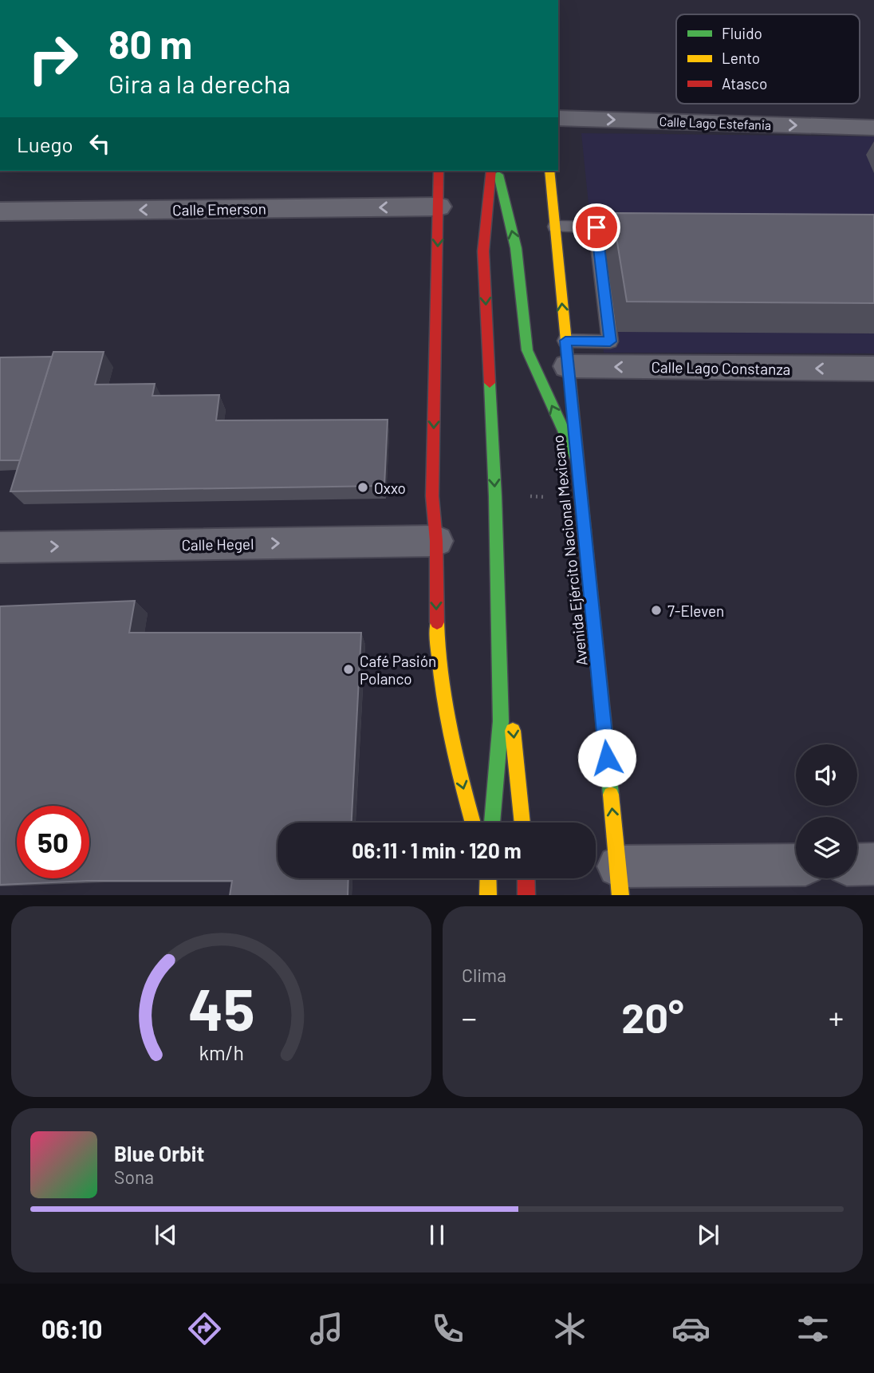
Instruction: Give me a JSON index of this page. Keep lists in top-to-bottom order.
{
  "streets": {
    "main road": ["Avenida Ejército Nacional Mexicano"],
    "street": [
      "Calle Lago Estefania",
      "Calle Emerson",
      "Calle Lago Constanza",
      "Calle Hegel"
    ]
  },
  "crossings": [
    ["Calle Lago Constanza", "Avenida Ejército Nacional Mexicano"]
  ],
  "one_way": [
    "Calle Lago Estefania",
    "Calle Emerson",
    "Calle Lago Constanza",
    "Calle Hegel"
  ],
  "places": ["Oxxo", "7-Eleven", "Café Pasión Polanco"],
  "legend": ["Fluido", "Lento", "Atasco"],
  "page": {
    "turn": ["80 m", "Gira a la derecha"],
    "then": "Luego",
    "limit": "50",
    "trip": "06:11 · 1 min · 120 m",
    "tile": "Clima",
    "heat": ["−", "20°", "+"],
    "song": ["Blue Orbit", "Sona"],
    "tabs": "06:10",
    "gauge": ["45", "km/h"]
  }
}
